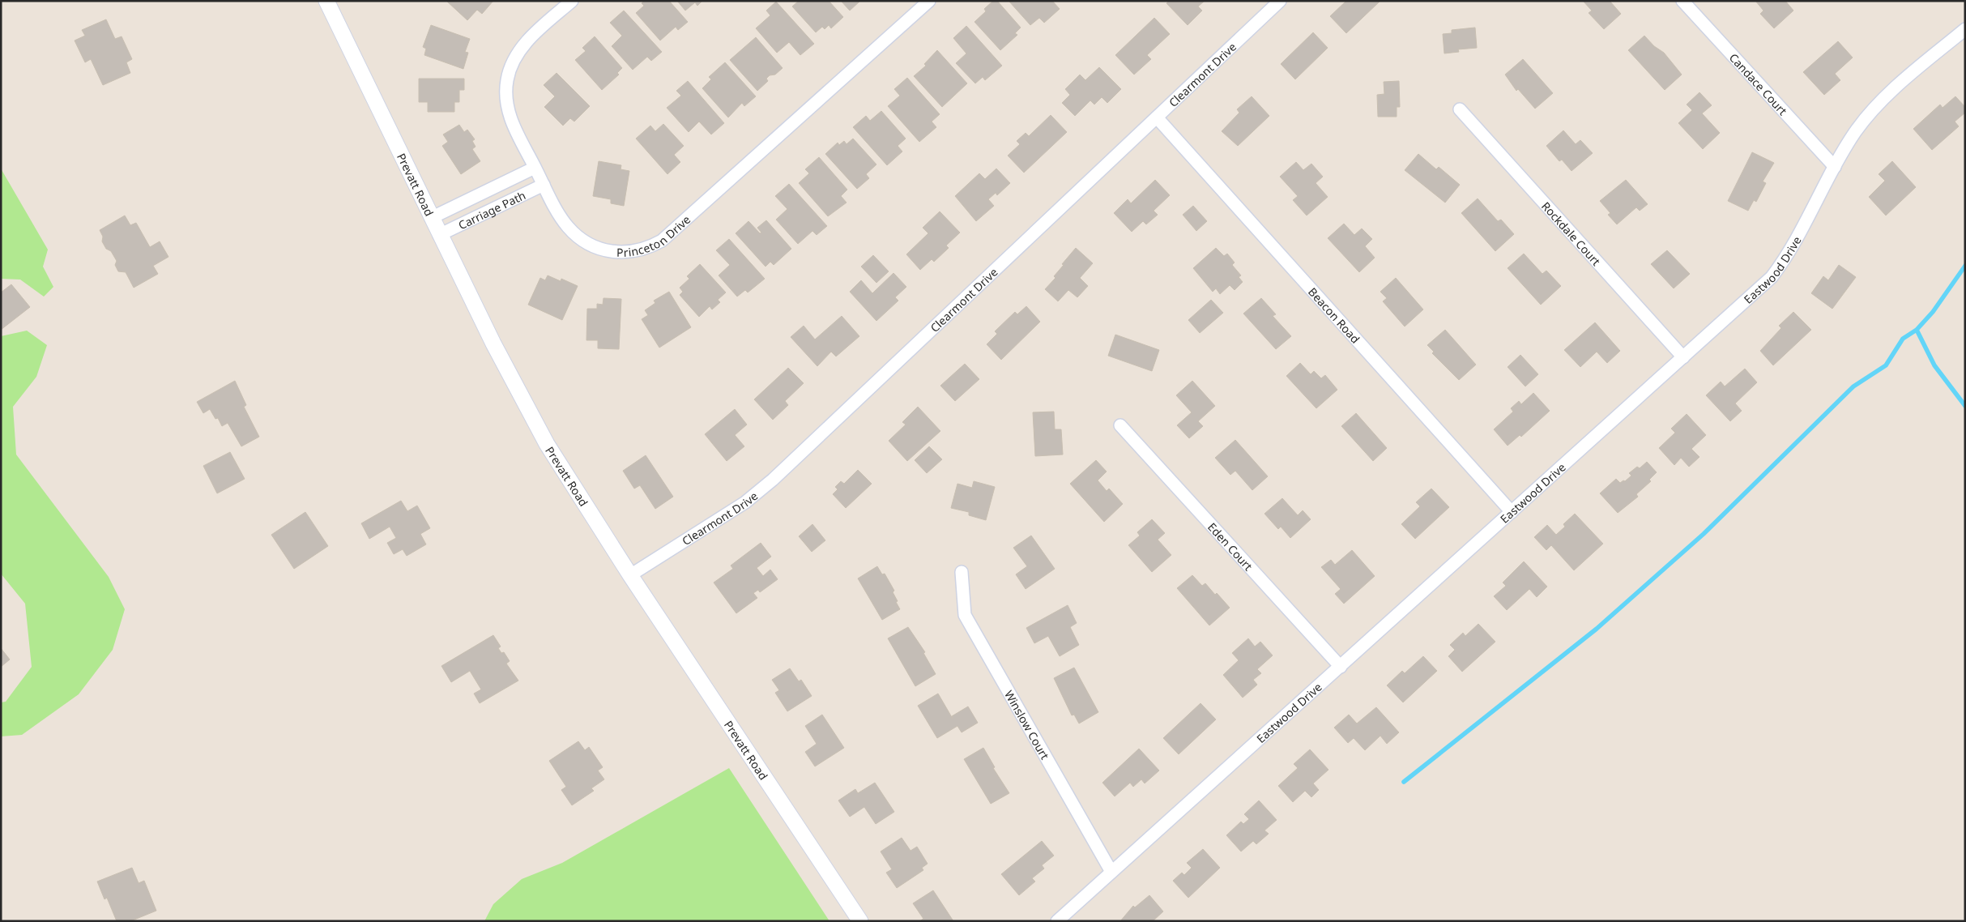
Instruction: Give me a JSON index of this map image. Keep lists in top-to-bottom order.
{
  "streets": {
    "street": [
      "Clearmont Drive",
      "Candace Court",
      "Prevatt Road",
      "Carriage Path",
      "Princeton Drive",
      "Rockdale Court",
      "Eastwood Drive",
      "Beacon Road",
      "Eden Court",
      "Winslow Court"
    ]
  },
  "crossings": [
    ["Clearmont Drive", "Prevatt Road"],
    ["Clearmont Drive", "Beacon Road"],
    ["Candace Court", "Eastwood Drive"],
    ["Prevatt Road", "Carriage Path"],
    ["Carriage Path", "Princeton Drive"],
    ["Rockdale Court", "Eastwood Drive"],
    ["Eastwood Drive", "Beacon Road"],
    ["Eastwood Drive", "Eden Court"],
    ["Eastwood Drive", "Winslow Court"]
  ]
}
